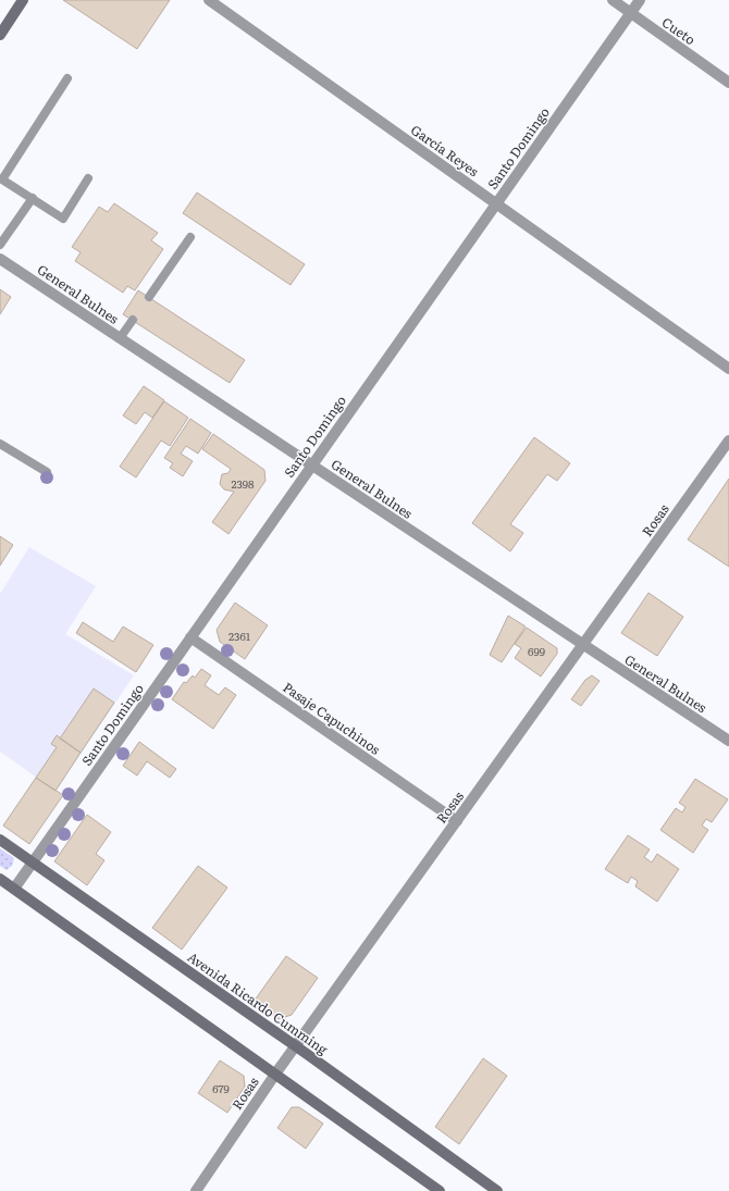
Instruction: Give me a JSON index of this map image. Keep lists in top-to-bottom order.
{
  "streets": {
    "main road": ["Avenida Ricardo Cumming"],
    "street": [
      "Cueto",
      "Santo Domingo",
      "García Reyes",
      "General Bulnes",
      "Rosas",
      "Pasaje Capuchinos"
    ]
  },
  "crossings": [
    ["Cueto", "Santo Domingo"],
    ["Santo Domingo", "García Reyes"],
    ["Santo Domingo", "General Bulnes"],
    ["Santo Domingo", "Pasaje Capuchinos"],
    ["Santo Domingo", "Avenida Ricardo Cumming"],
    ["General Bulnes", "Rosas"],
    ["Rosas", "Pasaje Capuchinos"],
    ["Rosas", "Avenida Ricardo Cumming"]
  ],
  "house_numbers": [
    "2398",
    "2361",
    "699",
    "679"
  ]
}
